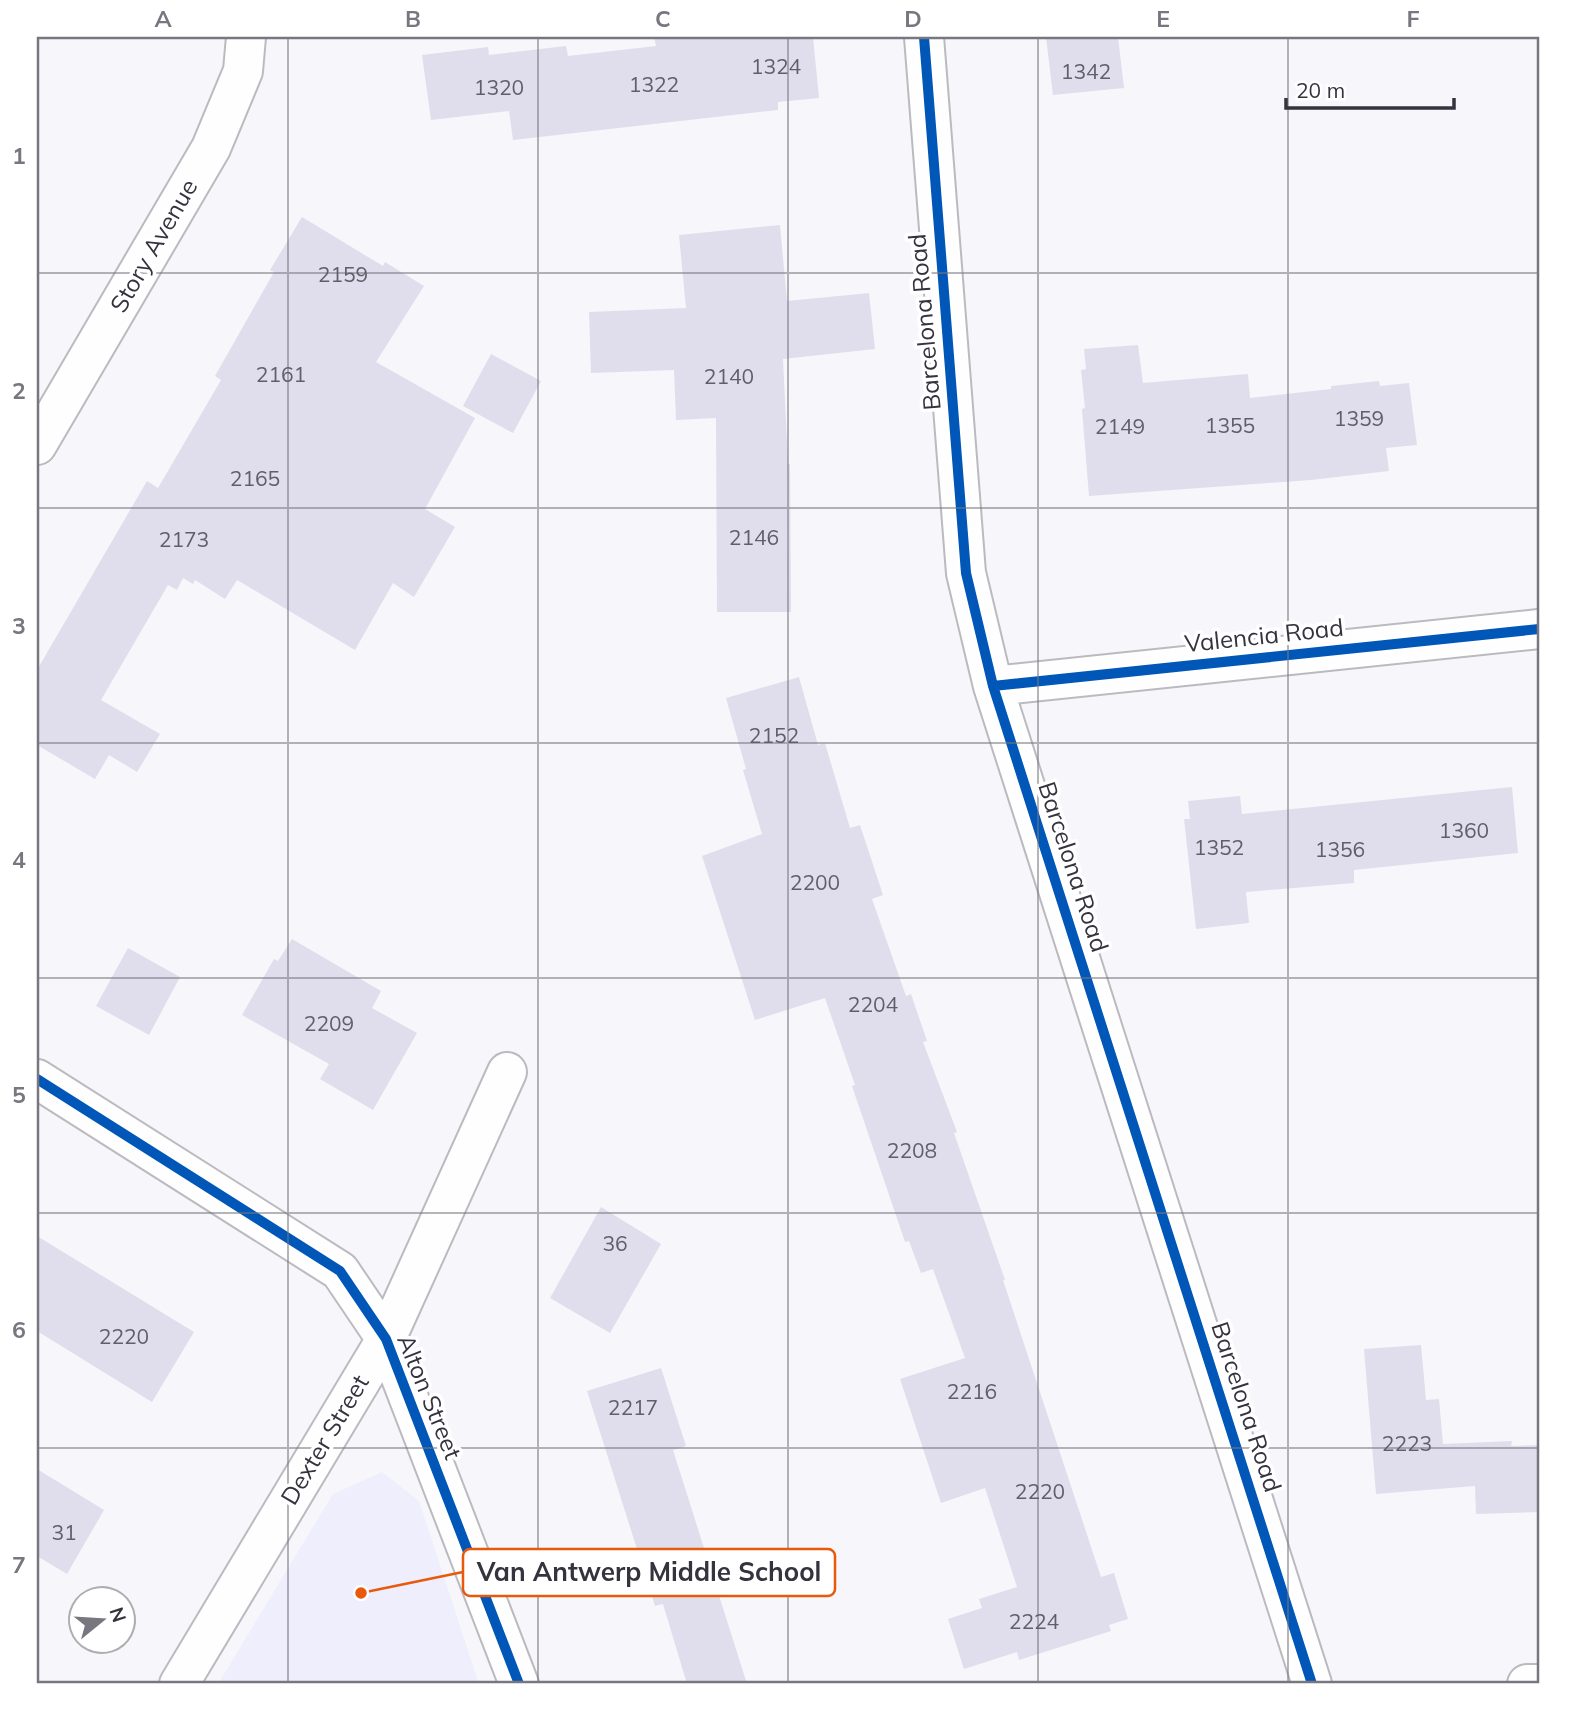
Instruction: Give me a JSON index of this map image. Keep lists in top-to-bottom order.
{
  "streets": {
    "street": [
      "Story Avenue",
      "Barcelona Road",
      "Valencia Road",
      "Alton Street",
      "Dexter Street"
    ]
  },
  "crossings": [
    ["Barcelona Road", "Valencia Road"],
    ["Alton Street", "Dexter Street"]
  ],
  "places": ["Van Antwerp Middle School"],
  "house_numbers": [
    "1324",
    "1342",
    "1322",
    "1320",
    "2159",
    "2161",
    "2140",
    "1359",
    "1355",
    "2149",
    "2165",
    "2146",
    "2173",
    "2152",
    "1360",
    "1352",
    "1356",
    "2200",
    "2204",
    "2209",
    "2208",
    "36",
    "2220",
    "2216",
    "2217",
    "2223",
    "2220",
    "31",
    "2224"
  ],
  "scale_bar": "20 m",
  "north": "right",
  "grid": {
    "columns": [
      "A",
      "B",
      "C",
      "D",
      "E",
      "F"
    ],
    "rows": [
      "1",
      "2",
      "3",
      "4",
      "5",
      "6",
      "7"
    ]
  }
}
